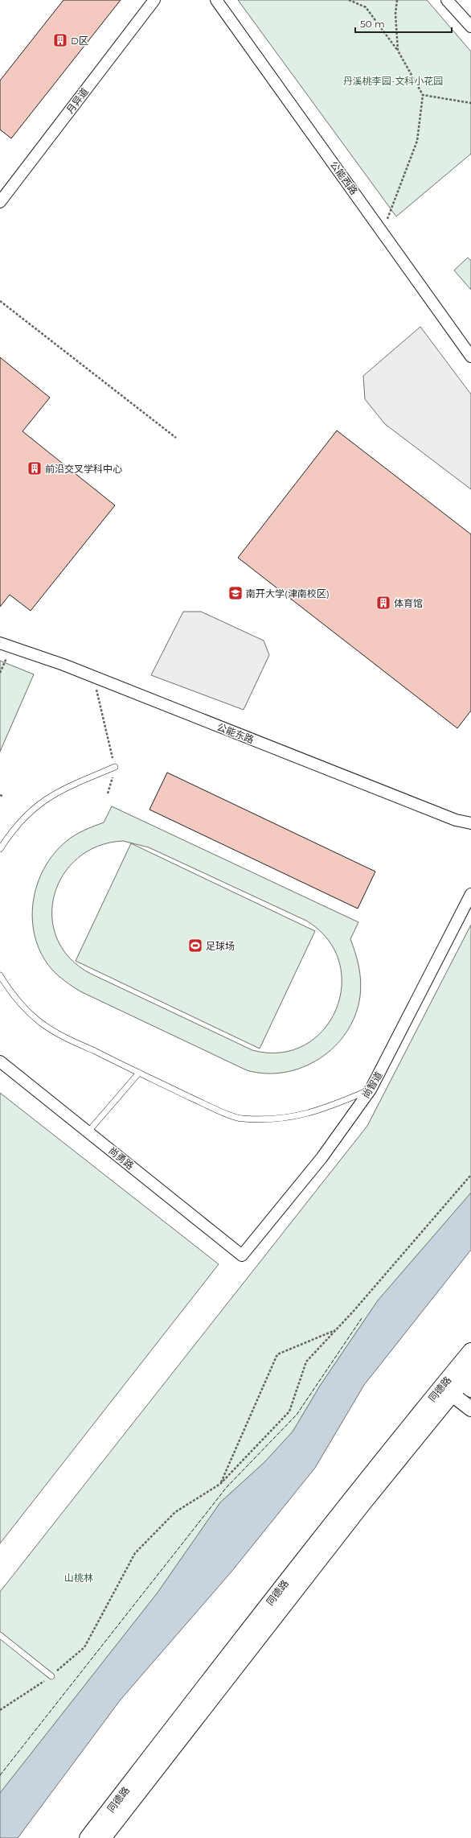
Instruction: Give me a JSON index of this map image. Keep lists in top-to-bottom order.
{
  "streets": {
    "main road": ["同德路"],
    "street": [
      "月异道",
      "公能西路",
      "公能东路",
      "尚智道",
      "尚勇路"
    ]
  },
  "crossings": [
    ["尚智道", "尚勇路"]
  ],
  "parks": ["丹溪桃李园-文科小花园", "山桃林"],
  "places": {
    "building": ["D区", "前沿交叉学科中心", "体育馆"],
    "school or university": ["南开大学(津南校区)"],
    "sports": ["足球场"]
  },
  "scale_bar": "50 m"
}
